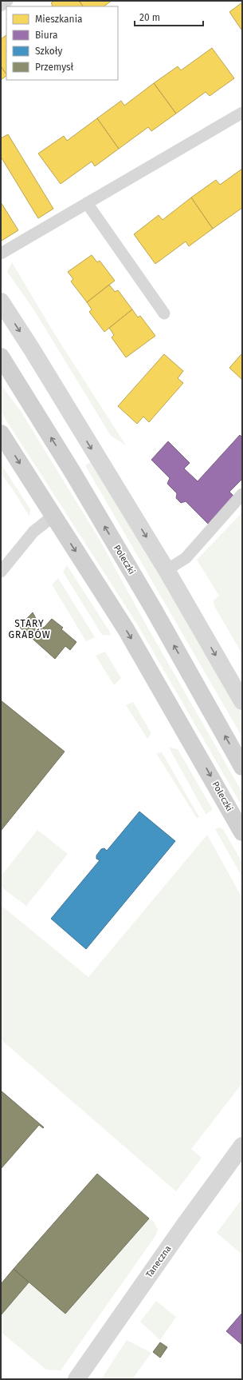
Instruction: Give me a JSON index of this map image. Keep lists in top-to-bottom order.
{
  "streets": {
    "main road": ["Poleczki"],
    "street": ["Taneczna"]
  },
  "districts": ["STARY GRABÓW"],
  "legend": [
    "Mieszkania",
    "Biura",
    "Szkoły",
    "Przemysł"
  ],
  "scale_bar": "20 m"
}
